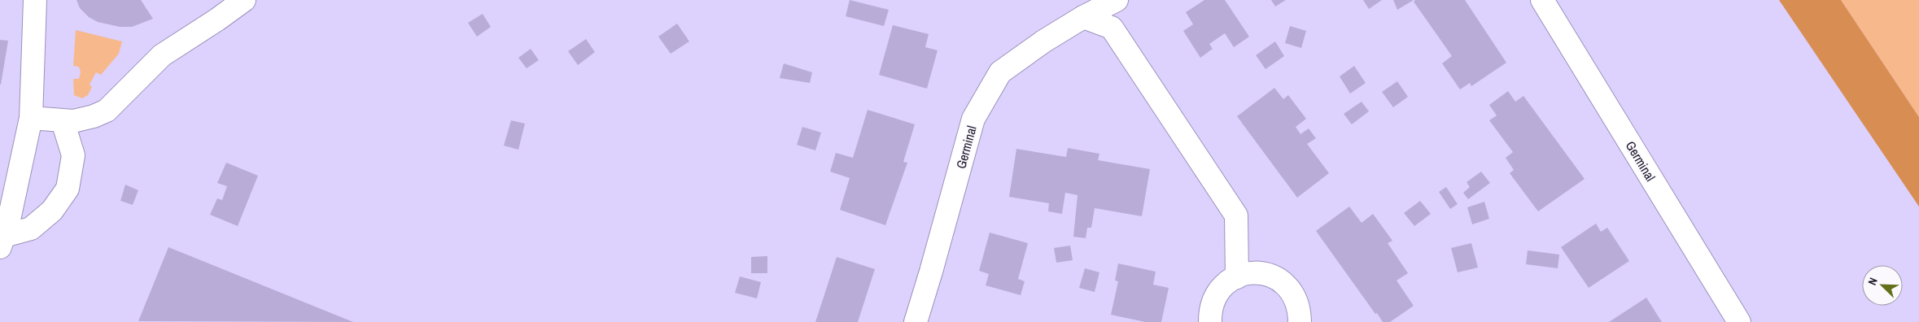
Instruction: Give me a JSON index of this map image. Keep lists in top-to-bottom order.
{
  "streets": {
    "street": ["Germinal"]
  },
  "north": "top left"
}
